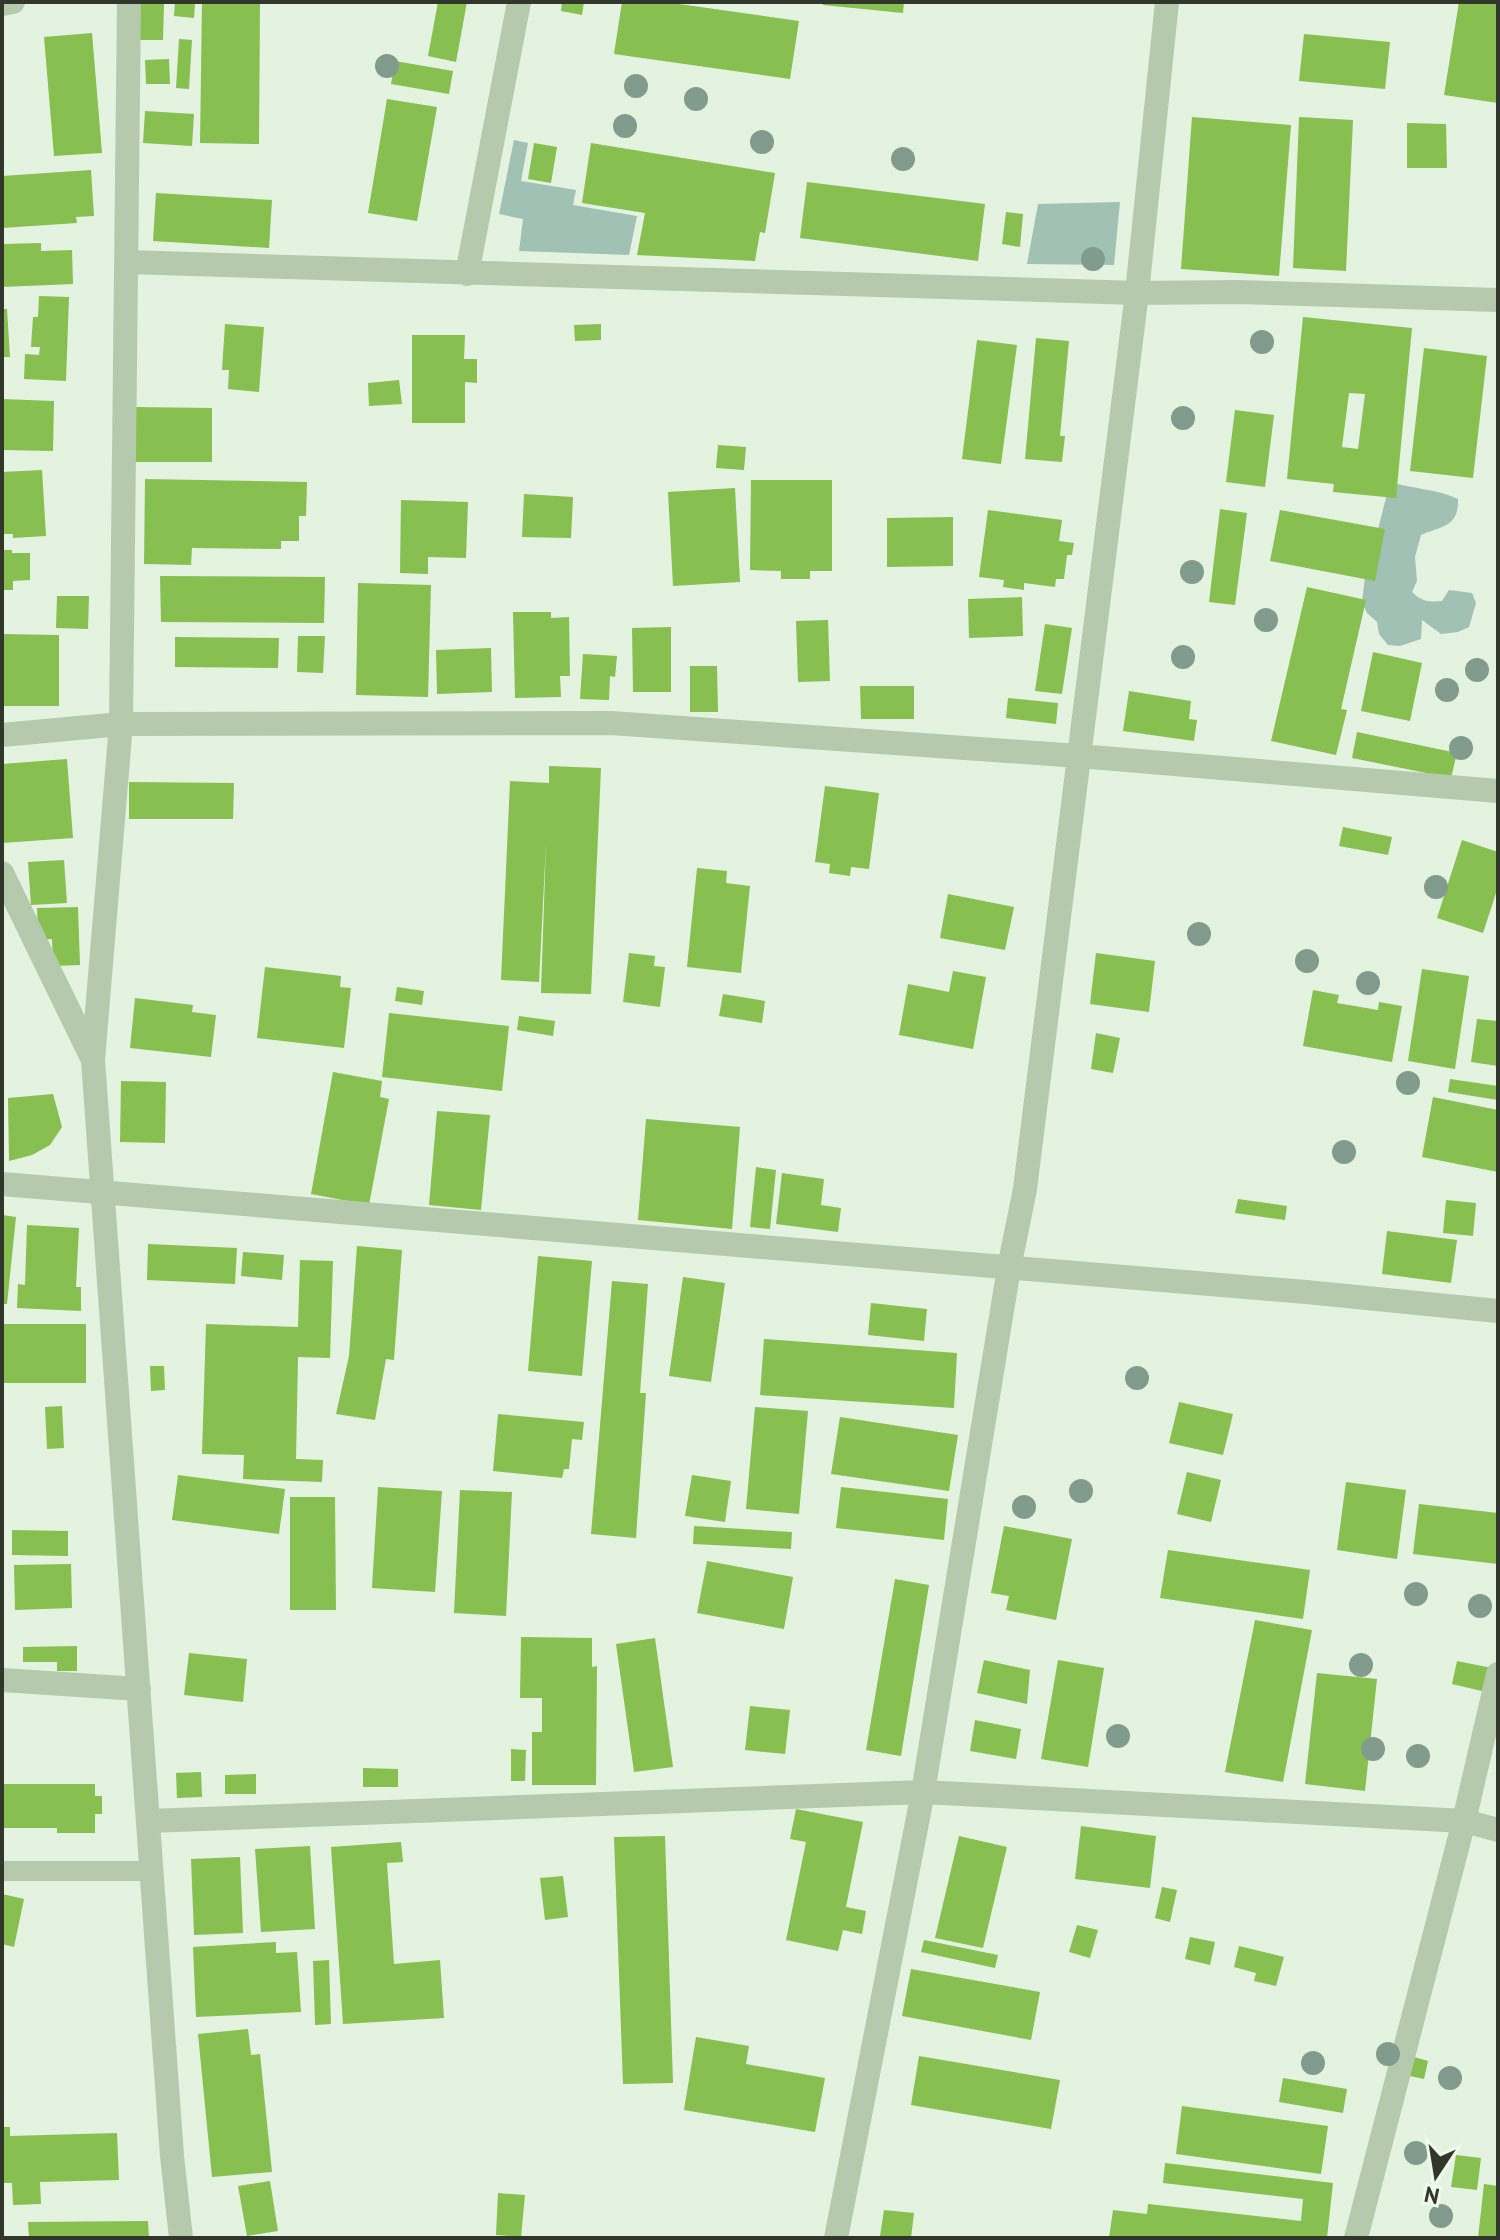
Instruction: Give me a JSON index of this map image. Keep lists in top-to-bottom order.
{
  "north": "bottom"
}
